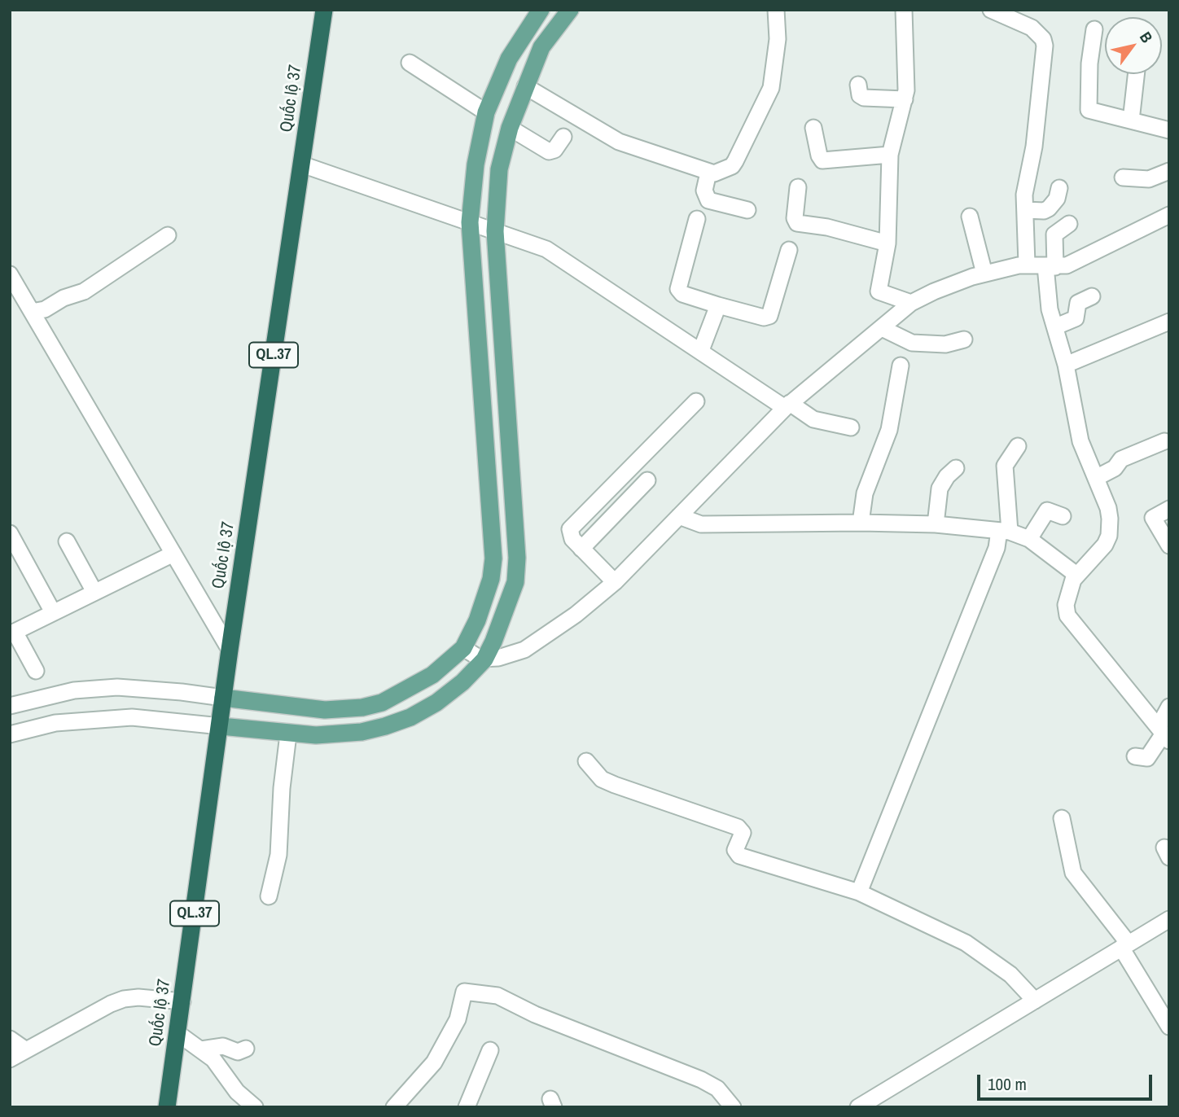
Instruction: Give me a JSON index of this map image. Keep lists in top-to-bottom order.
{
  "streets": {
    "highway": ["Quốc lộ 37", "QL.37"]
  },
  "scale_bar": "100 m",
  "north": "top right"
}
